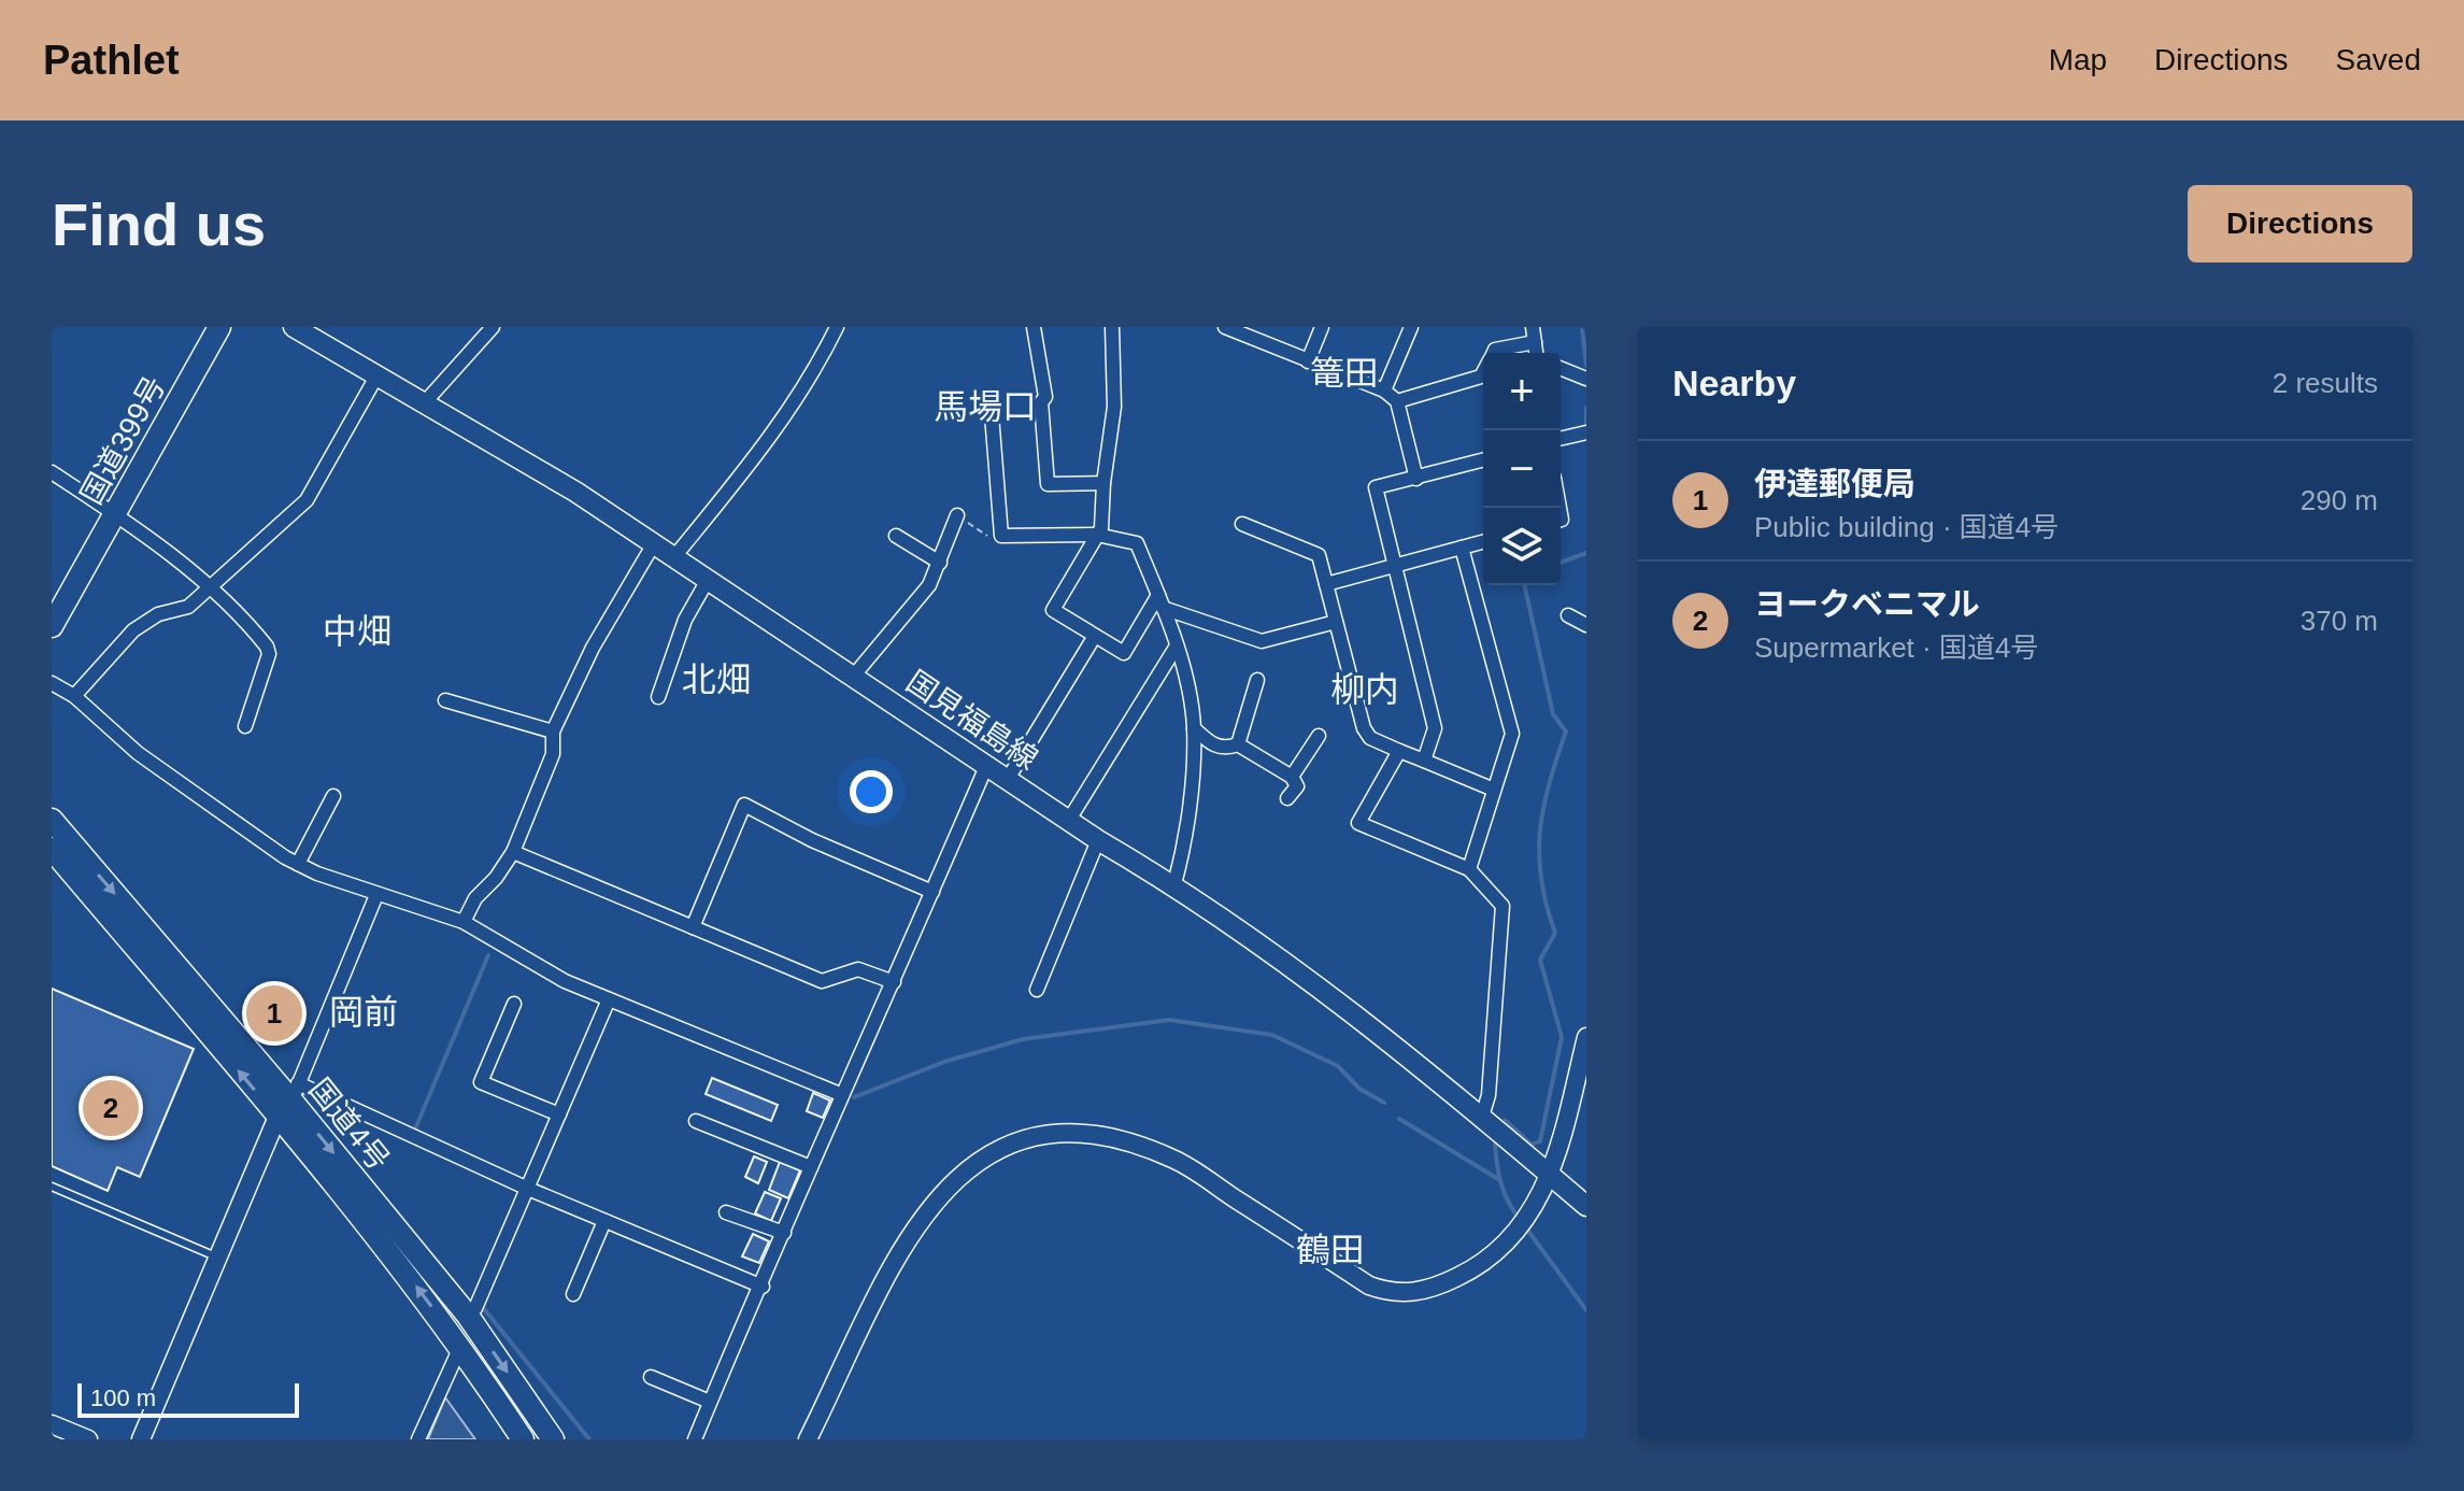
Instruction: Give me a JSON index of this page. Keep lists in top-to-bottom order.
{
  "streets": {
    "highway": ["国道399号", "国道4号"],
    "main road": ["国見福島線"]
  },
  "districts": [
    "篭田",
    "馬場口",
    "中畑",
    "北畑",
    "柳内",
    "岡前",
    "鶴田"
  ],
  "scale_bar": "100 m",
  "page": {
    "header": "Pathlet",
    "nav": ["Map", "Directions", "Saved"],
    "buttons": "Directions",
    "title": "Find us",
    "heading": ["Nearby", "2 results"],
    "map_buttons": ["+", "−"],
    "list": [
      {
        "mark": "1",
        "name": "伊達郵便局",
        "note": "Public building · 国道4号",
        "value": "290 m"
      },
      {
        "mark": "2",
        "name": "ヨークベニマル",
        "note": "Supermarket · 国道4号",
        "value": "370 m"
      }
    ],
    "pins": ["1", "2"],
    "scale": "100 m"
  }
}
